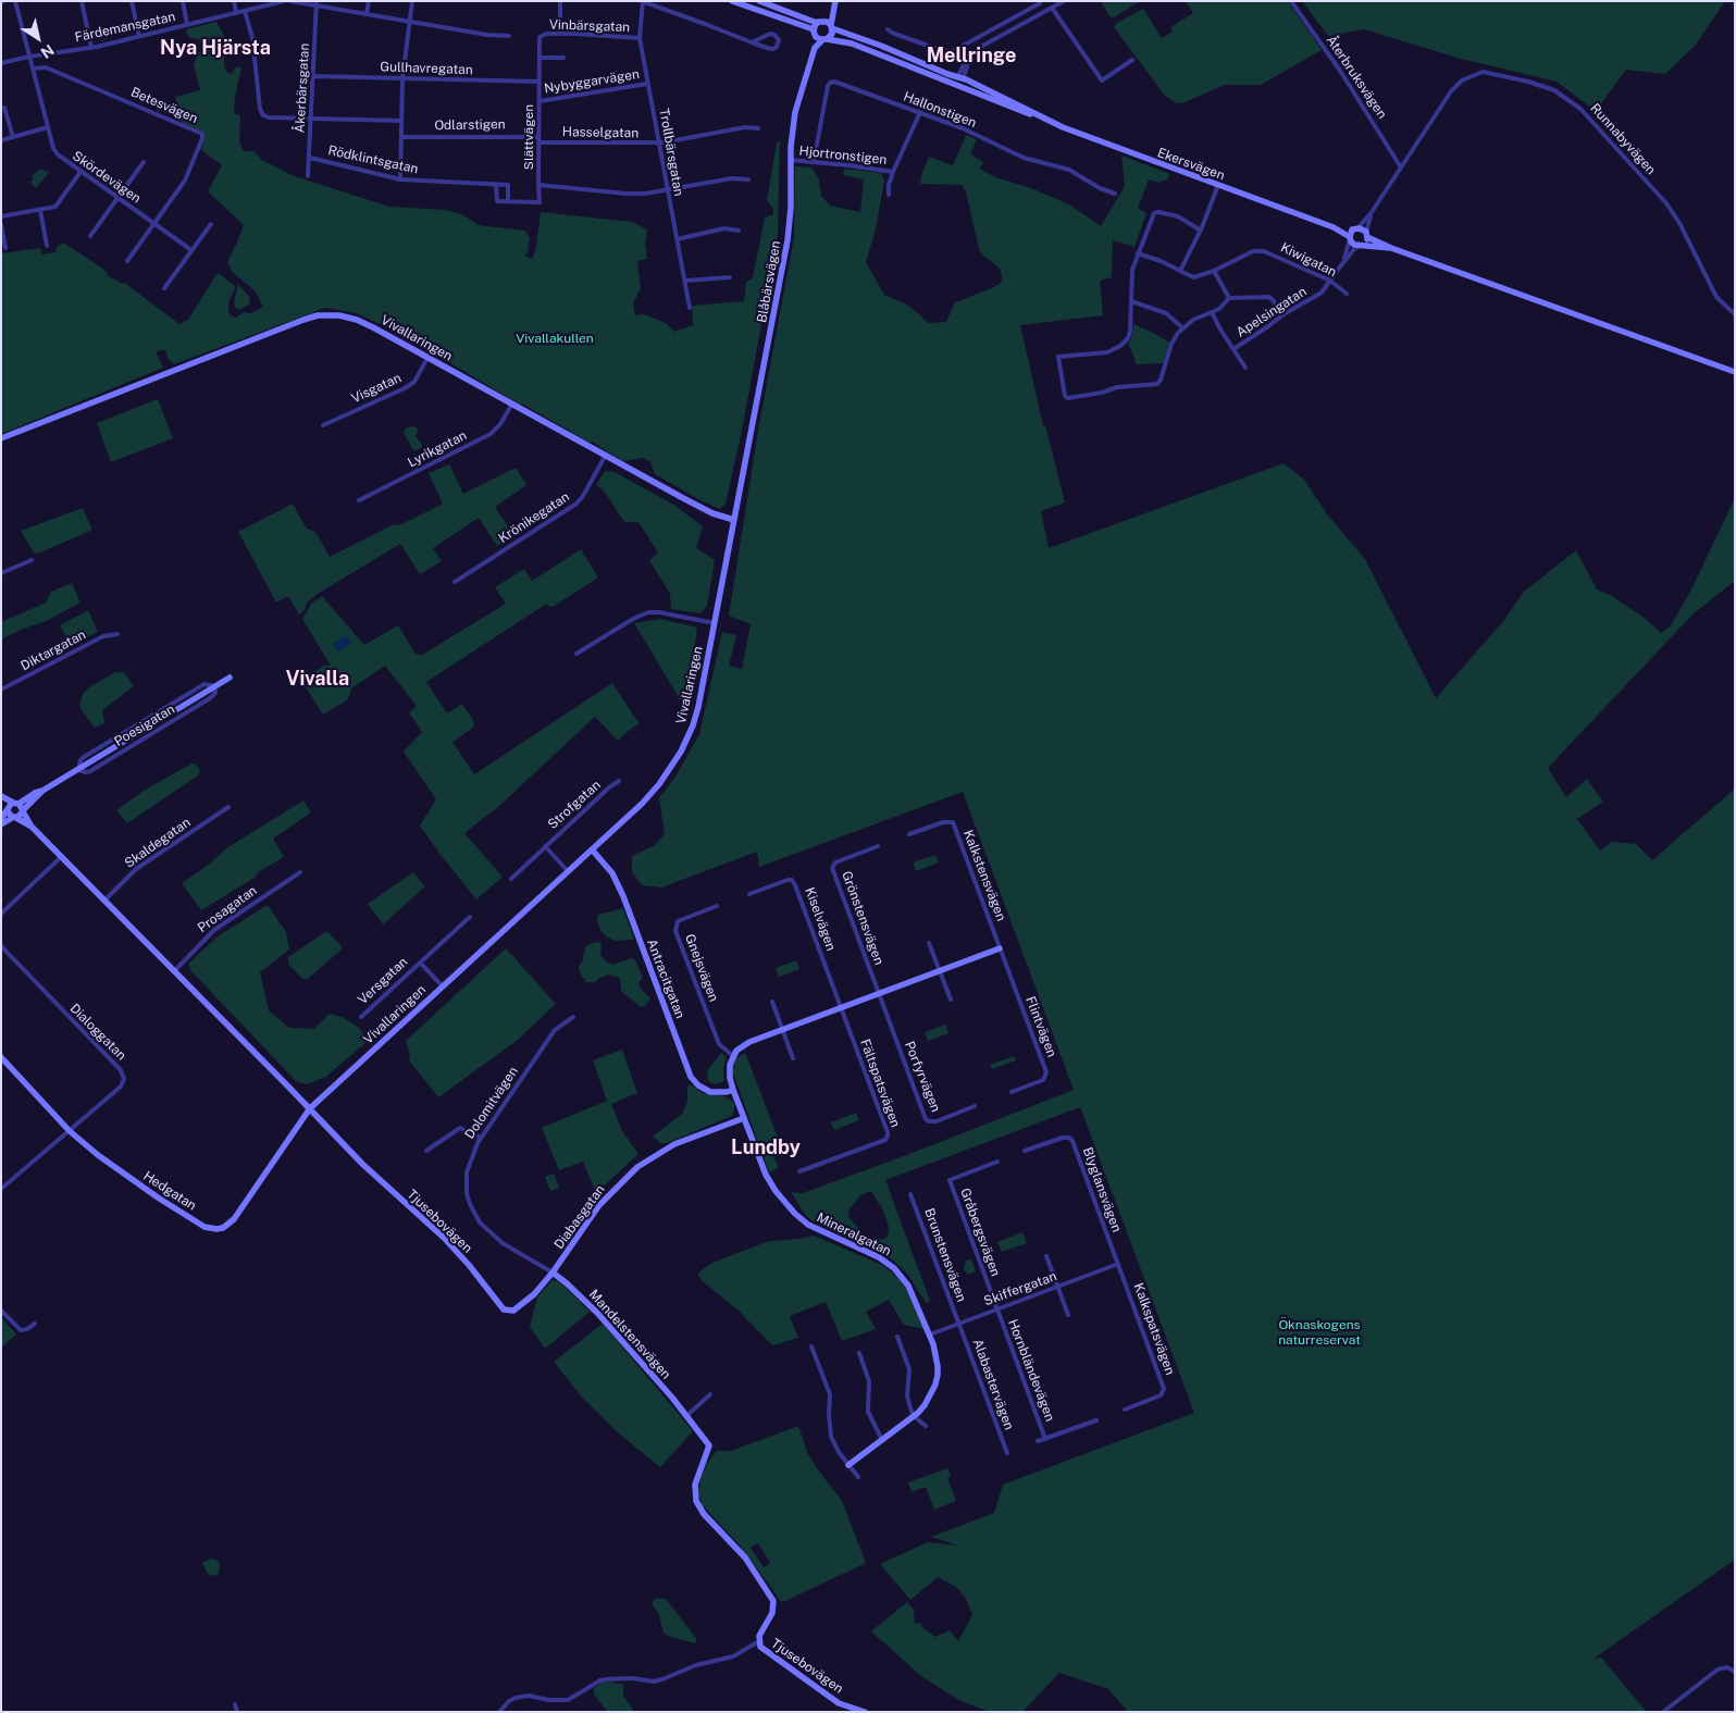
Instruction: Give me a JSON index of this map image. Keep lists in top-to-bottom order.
{
  "streets": {
    "street": [
      "Vinbärsgatan",
      "Färdemansgatan",
      "Gullhavregatan",
      "Återbruksvägen",
      "Nybyggarvägen",
      "Åkerbärsgatan",
      "Betesvägen",
      "Hallonstigen",
      "Odlarstigen",
      "Hasselgatan",
      "Slättvägen",
      "Runnabyvägen",
      "Trollbärsgatan",
      "Hjortronstigen",
      "Rödklintsgatan",
      "Ekersvägen",
      "Skördevägen",
      "Kiwigatan",
      "Blåbärsvägen",
      "Apelsingatan",
      "Vivallaringen",
      "Visgatan",
      "Lyrikgatan",
      "Krönikegatan",
      "Diktargatan",
      "Poesigatan",
      "Strofgatan",
      "Skaldegatan",
      "Kalkstensvägen",
      "Prosagatan",
      "Grönstensvägen",
      "Kiselvägen",
      "Gnejsvägen",
      "Antracitgatan",
      "Versgatan",
      "Flintvägen",
      "Dialoggatan",
      "Porfyrvägen",
      "Fältspatsvägen",
      "Dolomitvägen",
      "Blyglansvägen",
      "Hedgatan",
      "Diabasgatan",
      "Tjusebovägen",
      "Gråbergsvägen",
      "Mineralgatan",
      "Brunstensvägen",
      "Skiffergatan",
      "Kalkspatsvägen",
      "Mandelstensvägen",
      "Hornbländevägen",
      "Alabastervägen"
    ]
  },
  "crossings": [
    ["Vinbärsgatan", "Slättvägen"],
    ["Vinbärsgatan", "Trollbärsgatan"],
    ["Färdemansgatan", "Skördevägen"],
    ["Gullhavregatan", "Åkerbärsgatan"],
    ["Gullhavregatan", "Slättvägen"],
    ["Återbruksvägen", "Runnabyvägen"],
    ["Nybyggarvägen", "Slättvägen"],
    ["Nybyggarvägen", "Trollbärsgatan"],
    ["Åkerbärsgatan", "Rödklintsgatan"],
    ["Betesvägen", "Skördevägen"],
    ["Hallonstigen", "Hjortronstigen"],
    ["Odlarstigen", "Slättvägen"],
    ["Hasselgatan", "Slättvägen"],
    ["Hasselgatan", "Trollbärsgatan"],
    ["Slättvägen", "Trollbärsgatan"],
    ["Runnabyvägen", "Ekersvägen"],
    ["Runnabyvägen", "Apelsingatan"],
    ["Hjortronstigen", "Blåbärsvägen"],
    ["Ekersvägen", "Blåbärsvägen"],
    ["Ekersvägen", "Apelsingatan"],
    ["Kiwigatan", "Apelsingatan"],
    ["Blåbärsvägen", "Vivallaringen"],
    ["Vivallaringen", "Visgatan"],
    ["Vivallaringen", "Lyrikgatan"],
    ["Vivallaringen", "Krönikegatan"],
    ["Vivallaringen", "Strofgatan"],
    ["Vivallaringen", "Antracitgatan"],
    ["Vivallaringen", "Versgatan"],
    ["Vivallaringen", "Hedgatan"],
    ["Vivallaringen", "Tjusebovägen"],
    ["Kalkstensvägen", "Flintvägen"],
    ["Grönstensvägen", "Porfyrvägen"],
    ["Kiselvägen", "Fältspatsvägen"],
    ["Gnejsvägen", "Mineralgatan"],
    ["Antracitgatan", "Mineralgatan"],
    ["Dialoggatan", "Hedgatan"],
    ["Dolomitvägen", "Diabasgatan"],
    ["Dolomitvägen", "Tjusebovägen"],
    ["Dolomitvägen", "Mandelstensvägen"],
    ["Blyglansvägen", "Skiffergatan"],
    ["Blyglansvägen", "Kalkspatsvägen"],
    ["Hedgatan", "Tjusebovägen"],
    ["Diabasgatan", "Tjusebovägen"],
    ["Diabasgatan", "Mineralgatan"],
    ["Diabasgatan", "Mandelstensvägen"],
    ["Tjusebovägen", "Mandelstensvägen"],
    ["Gråbergsvägen", "Skiffergatan"],
    ["Gråbergsvägen", "Hornbländevägen"],
    ["Mineralgatan", "Skiffergatan"],
    ["Brunstensvägen", "Skiffergatan"],
    ["Brunstensvägen", "Alabastervägen"],
    ["Skiffergatan", "Kalkspatsvägen"],
    ["Skiffergatan", "Hornbländevägen"],
    ["Skiffergatan", "Alabastervägen"]
  ],
  "districts": [
    "Nya Hjärsta",
    "Mellringe",
    "Vivalla",
    "Lundby"
  ],
  "parks": ["Vivallakullen", "Öknaskogens naturreservat"],
  "north": "bottom right"
}
